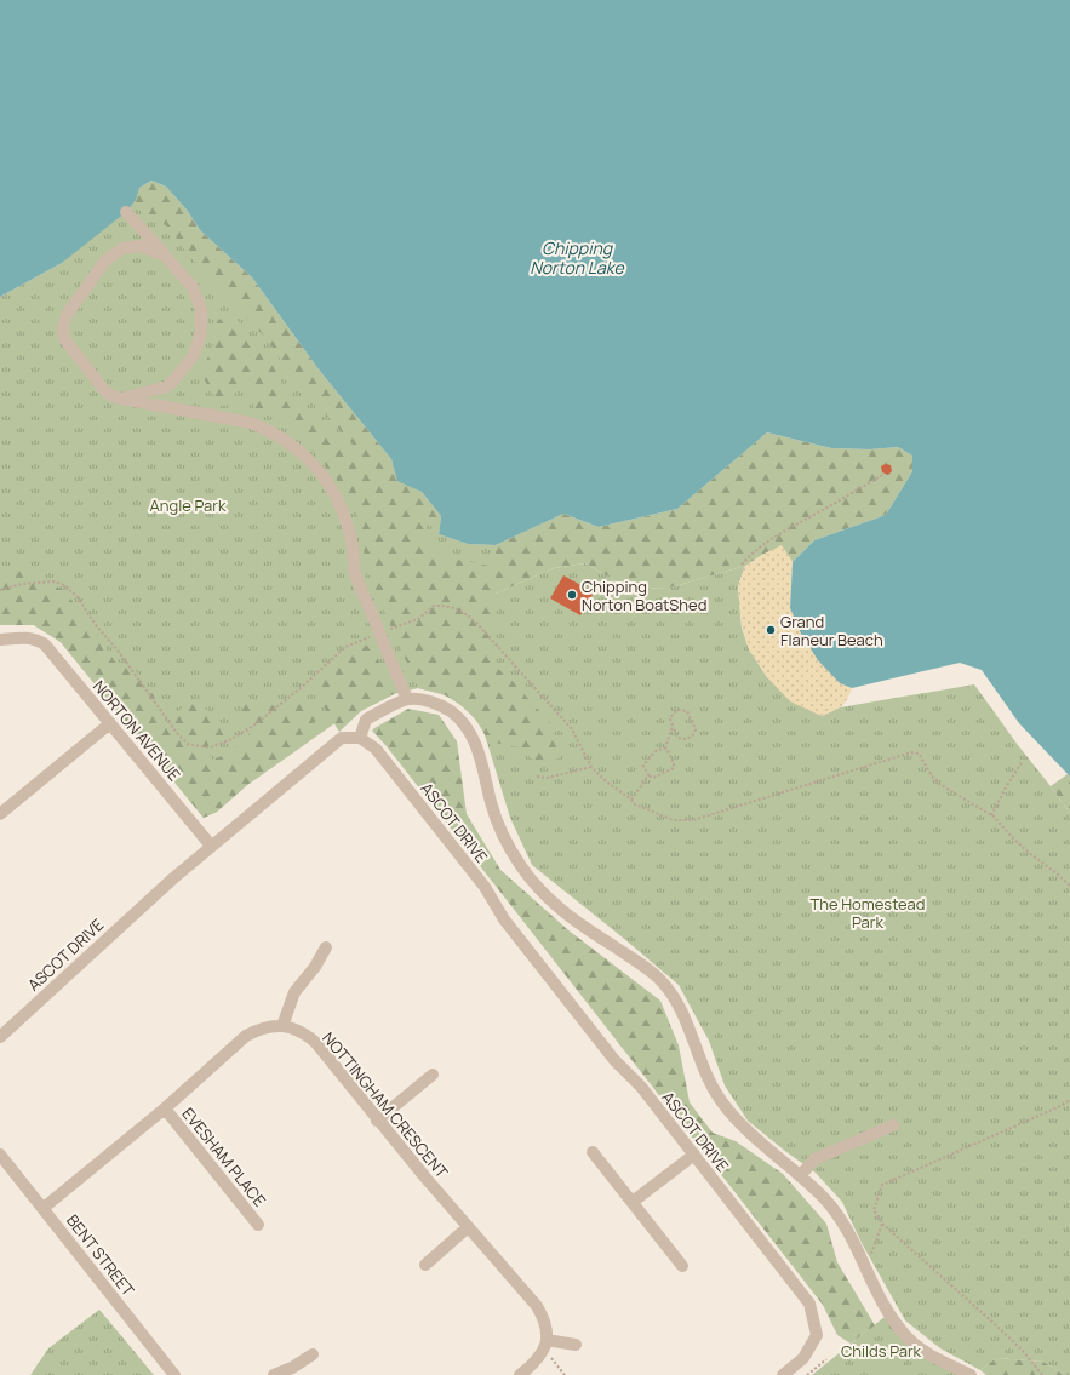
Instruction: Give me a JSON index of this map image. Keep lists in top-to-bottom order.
{
  "streets": {
    "street": [
      "NORTON AVENUE",
      "ASCOT DRIVE",
      "NOTTINGHAM CRESCENT",
      "EVESHAM PLACE",
      "BENT STREET"
    ]
  },
  "crossings": [
    ["NORTON AVENUE", "ASCOT DRIVE"],
    ["NOTTINGHAM CRESCENT", "EVESHAM PLACE"],
    ["NOTTINGHAM CRESCENT", "BENT STREET"]
  ],
  "water": ["Chipping Norton Lake"],
  "parks": ["Angle Park", "The Homestead Park", "Childs Park"],
  "places": ["Chipping Norton BoatShed", "Grand Flaneur Beach"]
}
